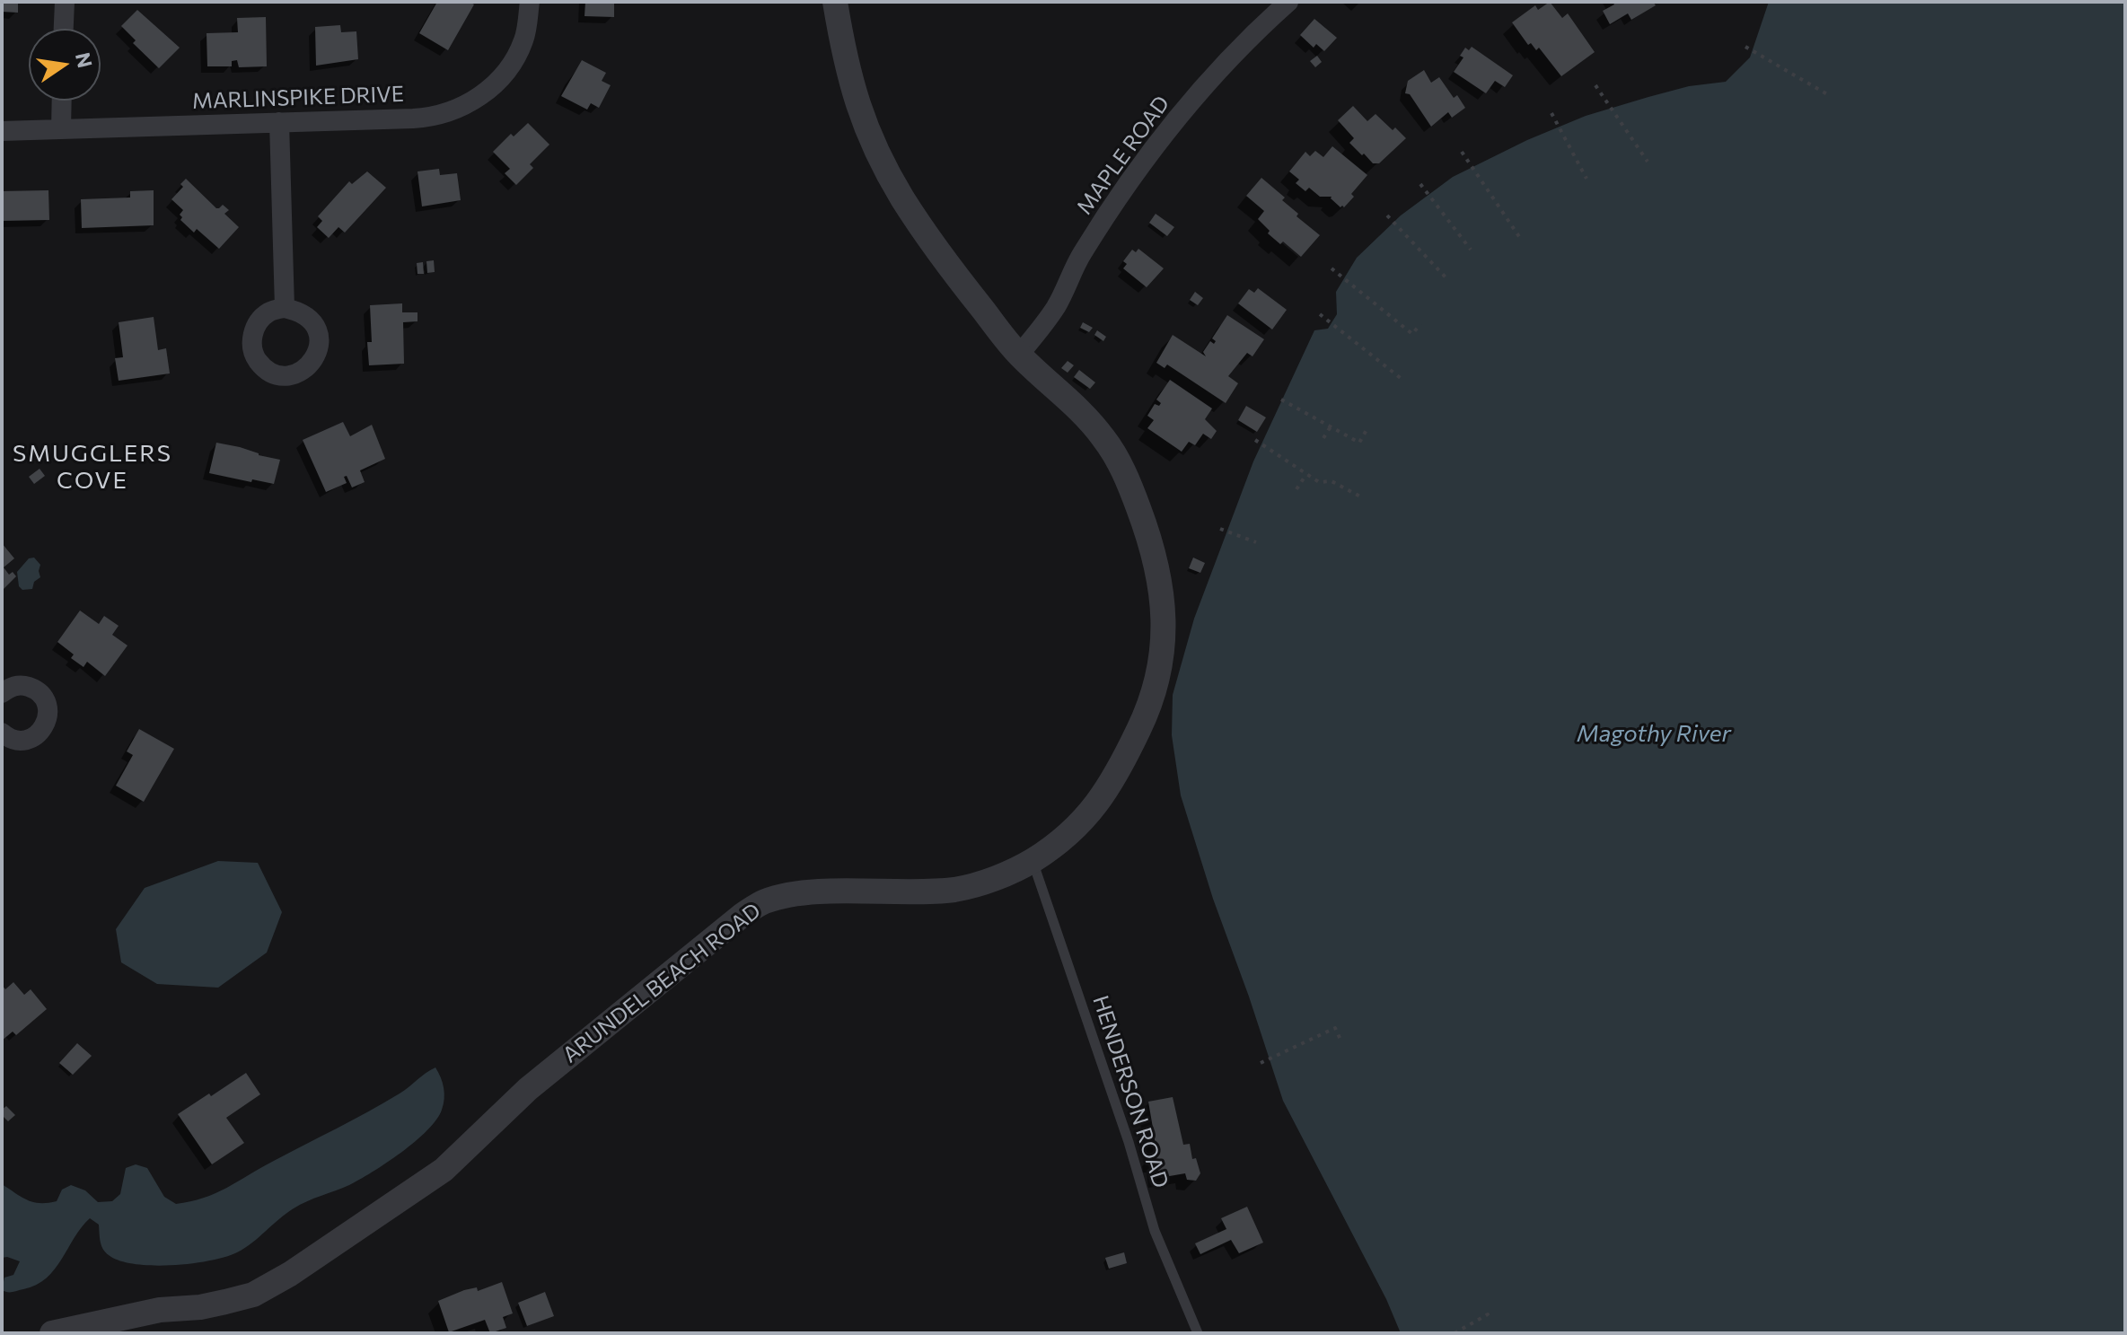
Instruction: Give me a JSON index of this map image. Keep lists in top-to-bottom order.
{
  "streets": {
    "street": ["MARLINSPIKE DRIVE", "MAPLE ROAD", "ARUNDEL BEACH ROAD"],
    "lane": ["HENDERSON ROAD"]
  },
  "crossings": [
    ["MAPLE ROAD", "ARUNDEL BEACH ROAD"],
    ["ARUNDEL BEACH ROAD", "HENDERSON ROAD"]
  ],
  "districts": ["SMUGGLERS COVE"],
  "water": ["Magothy River"],
  "north": "right"
}
